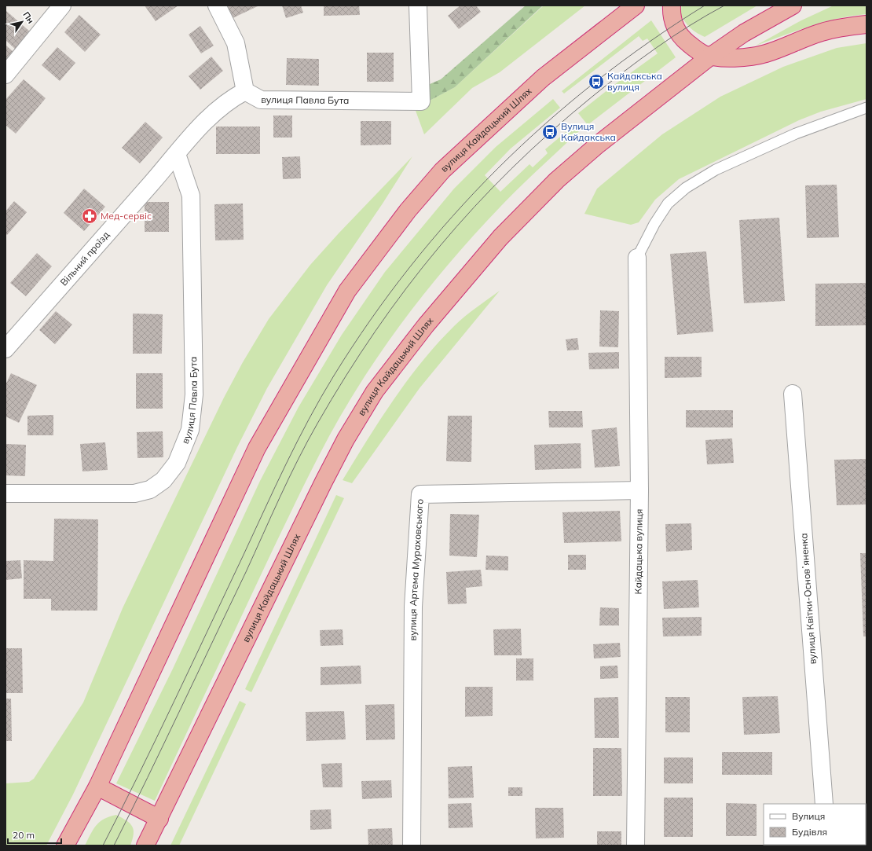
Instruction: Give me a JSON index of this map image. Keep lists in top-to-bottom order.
{
  "streets": {
    "highway": ["вулиця Кайдацький Шлях"],
    "street": [
      "вулиця Павла Бута",
      "Вільний проїзд",
      "Кайдацька вулиця",
      "вулиця Артема Мураховського",
      "вулиця Квітки-Основʼяненка"
    ]
  },
  "crossings": [
    ["вулиця Павла Бута", "Вільний проїзд"],
    ["Кайдацька вулиця", "вулиця Артема Мураховського"]
  ],
  "places": {
    "bus stop": ["Кайдакська вулиця", "Вулиця Кайдакська"],
    "pharmacy": ["Мед-сервіс"]
  },
  "legend": ["Вулиця", "Будівля"],
  "scale_bar": "20 m",
  "north": "top right"
}
